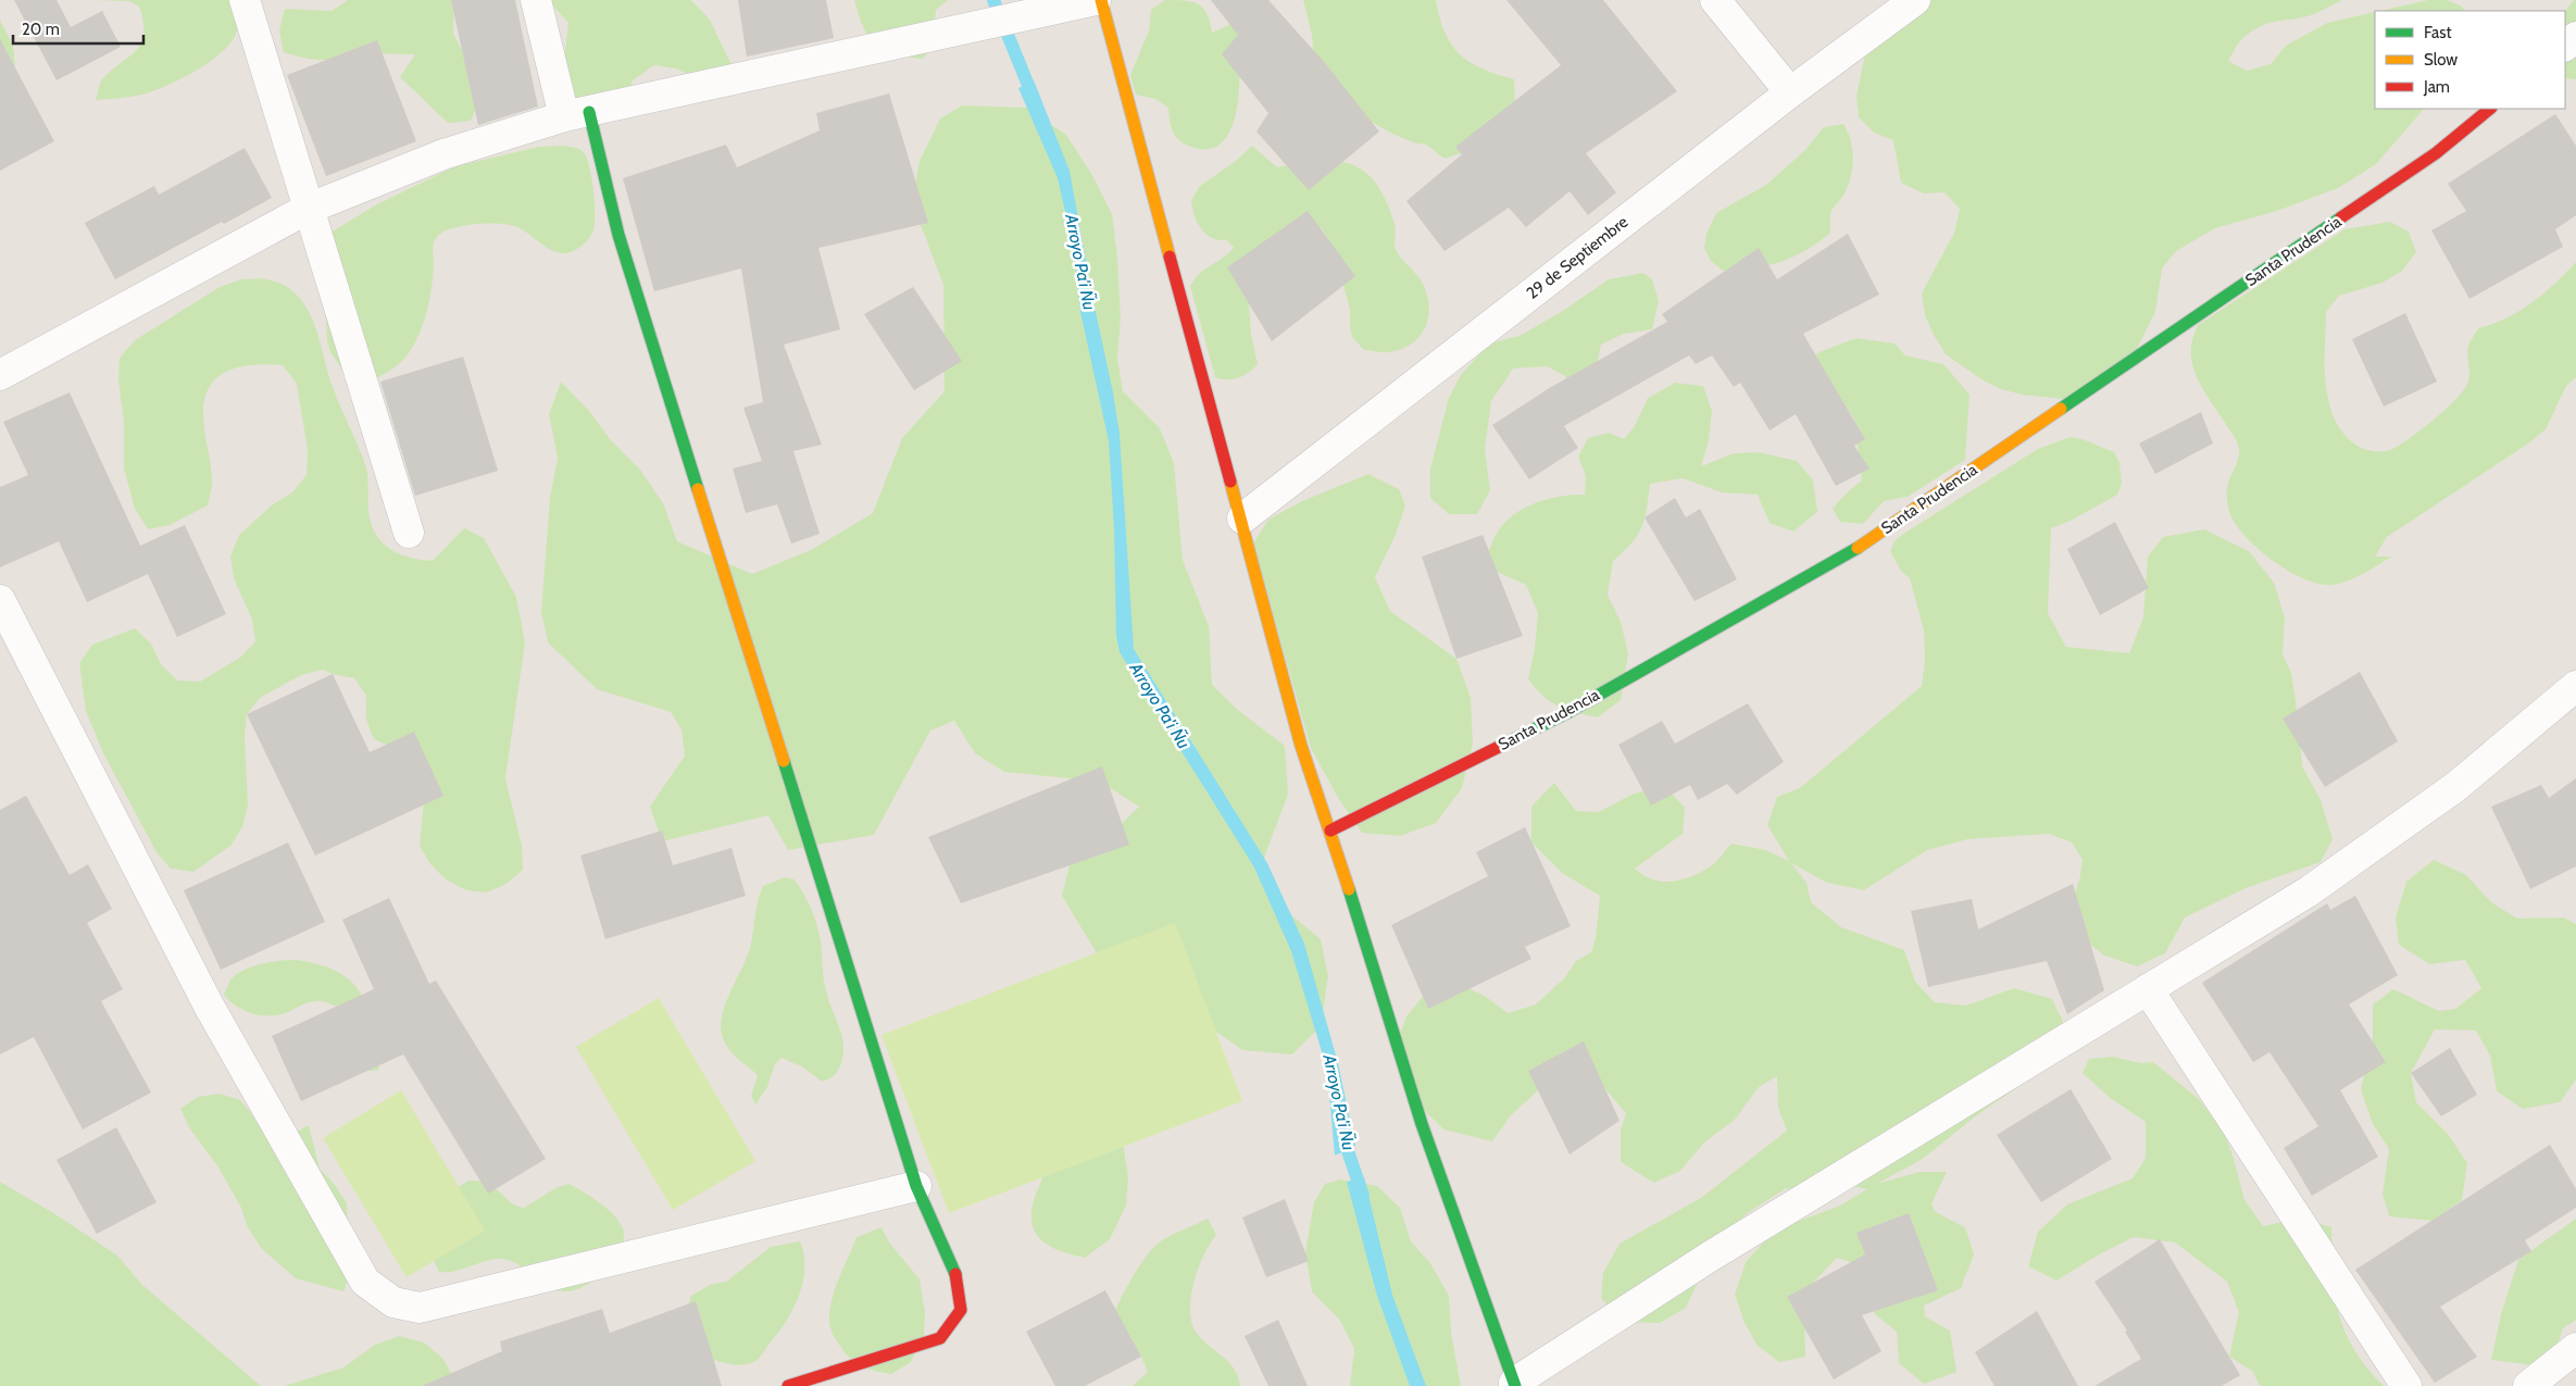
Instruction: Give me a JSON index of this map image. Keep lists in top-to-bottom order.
{
  "streets": {
    "street": ["Santa Prudencia", "29 de Septiembre"]
  },
  "water": ["Arroyo Pa'i Ñu"],
  "legend": ["Fast", "Slow", "Jam"],
  "scale_bar": "20 m"
}
